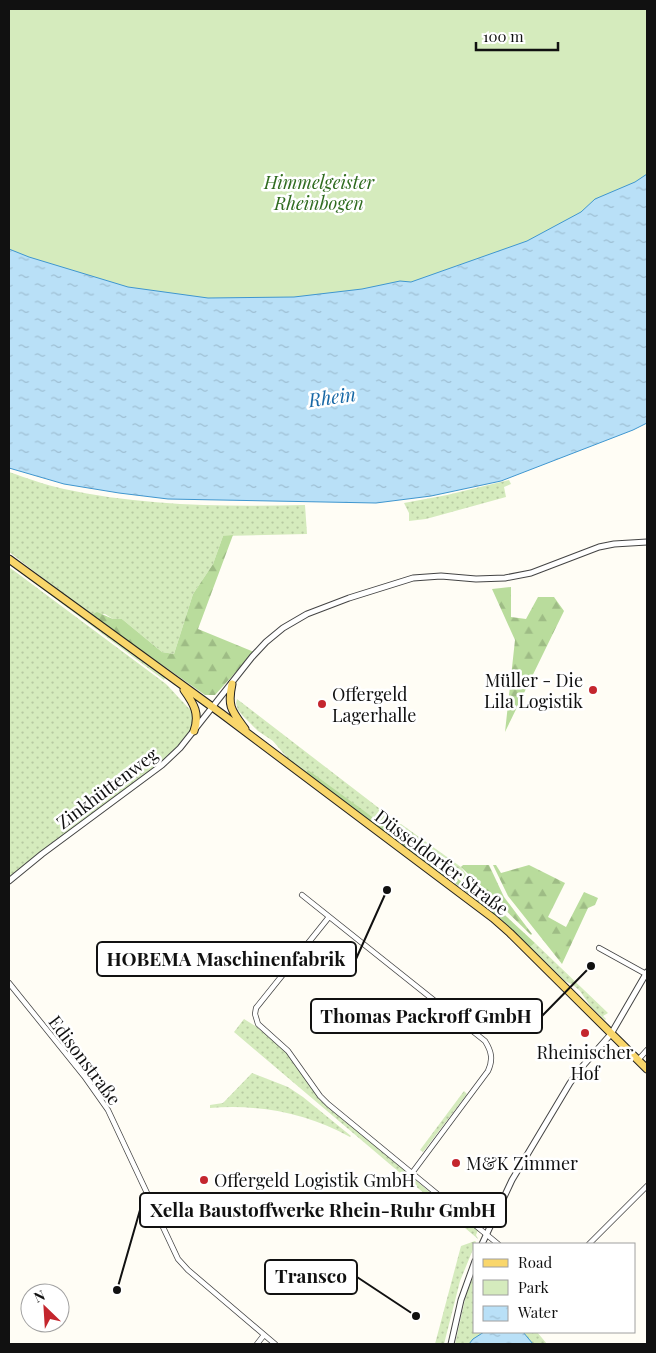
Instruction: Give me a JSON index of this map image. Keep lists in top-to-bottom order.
{
  "streets": {
    "main road": ["Düsseldorfer Straße"],
    "street": ["Zinkhüttenweg", "Edisonstraße"]
  },
  "crossings": [
    ["Zinkhüttenweg", "Düsseldorfer Straße"]
  ],
  "water": ["Rhein"],
  "parks": ["Himmelgeister Rheinbogen"],
  "places": [
    "Müller - Die Lila Logistik",
    "Offergeld Lagerhalle",
    "HOBEMA Maschinenfabrik",
    "Thomas Packroff GmbH",
    "Rheinischer Hof",
    "M&K Zimmer",
    "Offergeld Logistik GmbH",
    "Xella Baustoffwerke Rhein-Ruhr GmbH",
    "Transco"
  ],
  "legend": ["Road", "Park", "Water"],
  "scale_bar": "100 m",
  "north": "top left"
}
